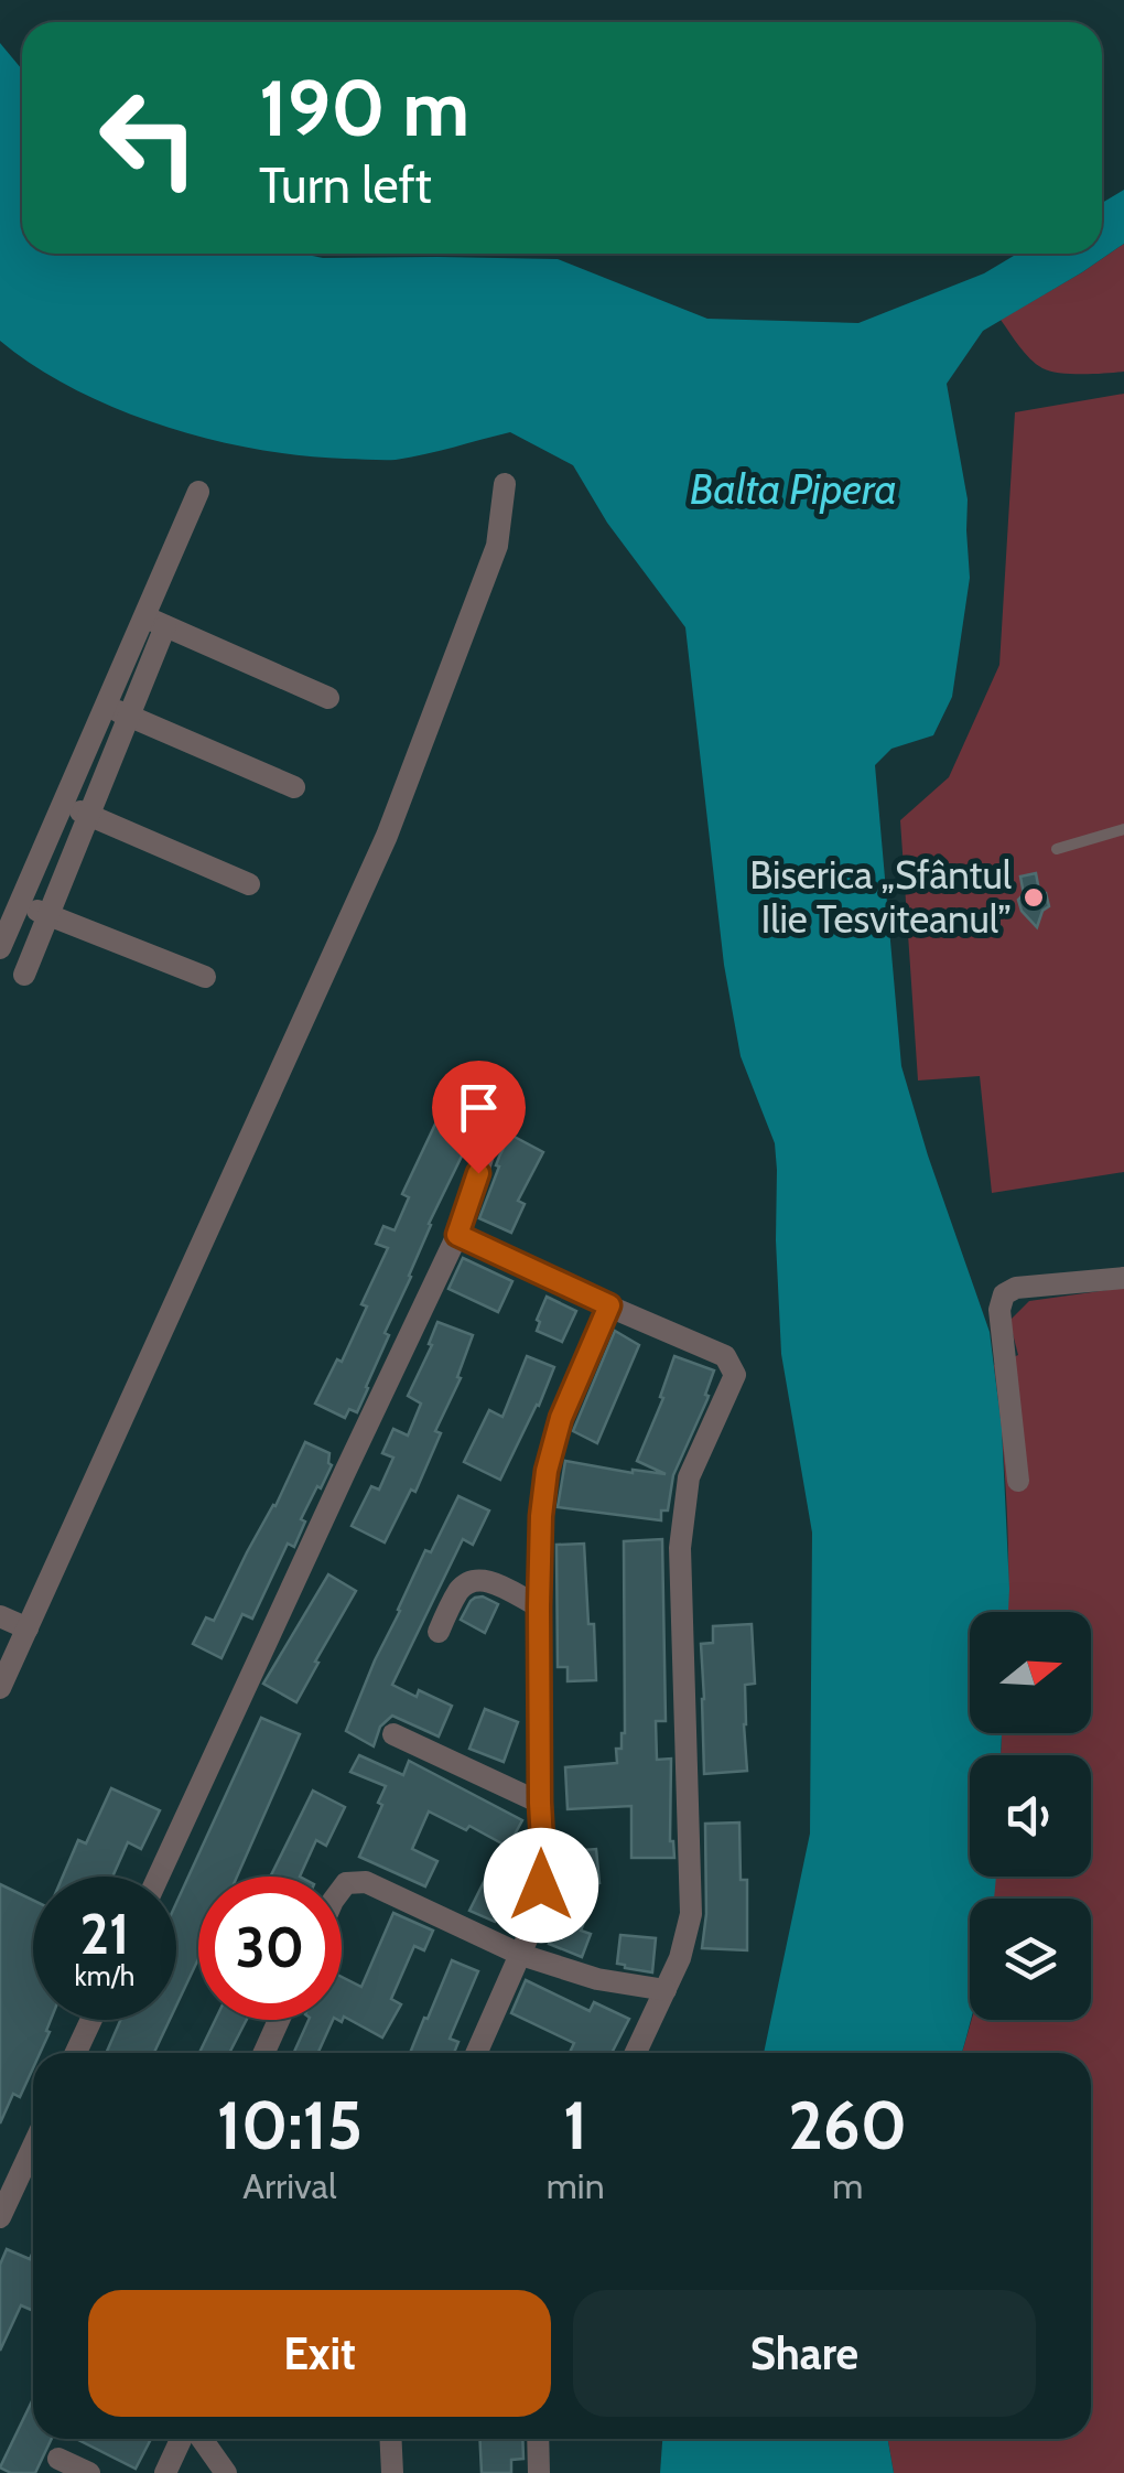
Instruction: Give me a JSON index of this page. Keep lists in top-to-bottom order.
{
  "water": ["Balta Pipera"],
  "places": ["Biserica „Sfântul Ilie Tesviteanul”"],
  "north": "right",
  "page": {
    "turn": ["190 m", "Turn left"],
    "speed": "21 km/h",
    "limit": "30",
    "eta": [
      "10:15",
      "Arrival",
      "1",
      "min",
      "260",
      "m"
    ],
    "buttons": ["Exit", "Share"]
  }
}
